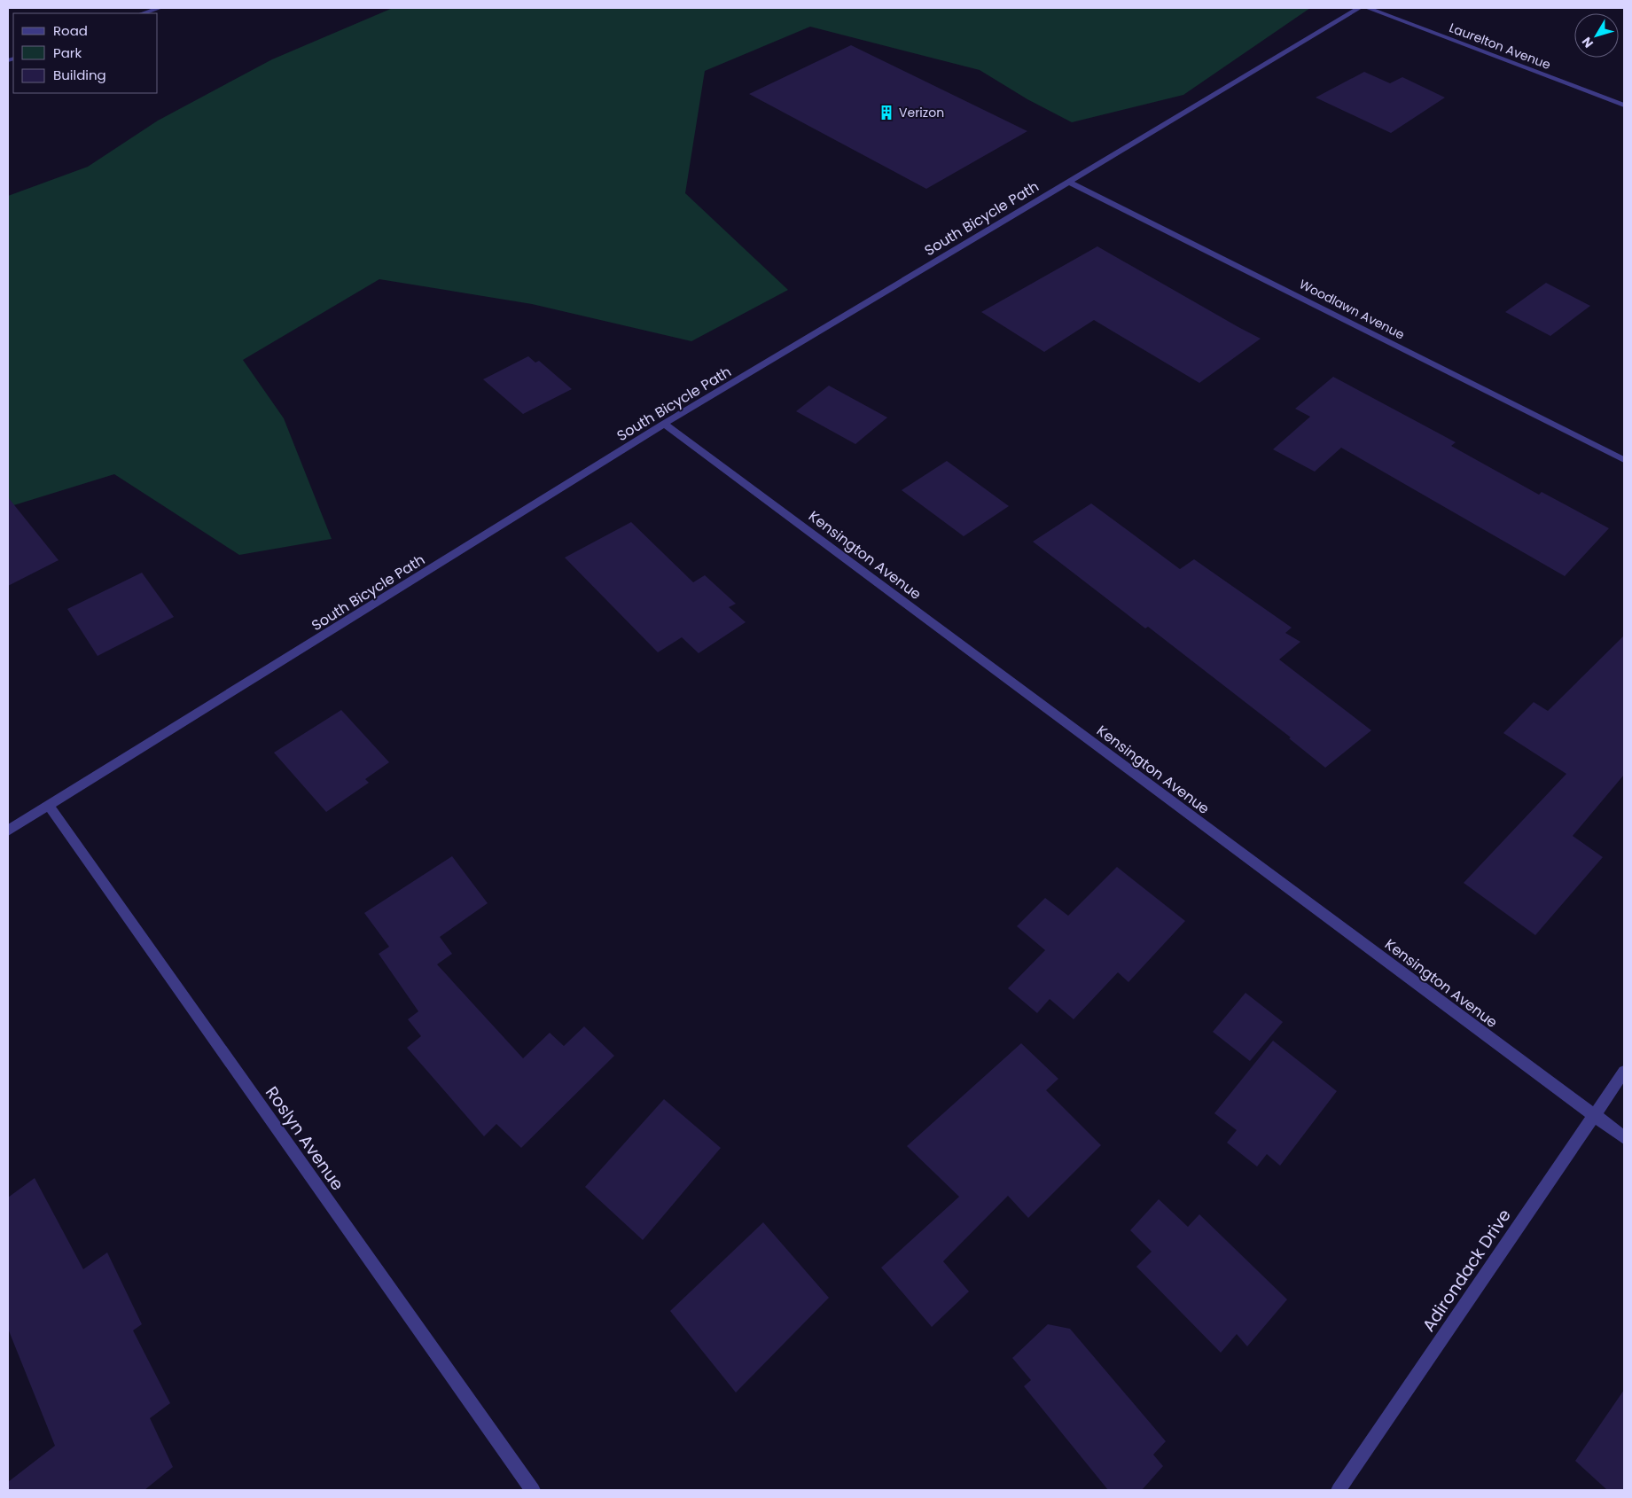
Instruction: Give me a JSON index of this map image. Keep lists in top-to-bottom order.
{
  "streets": {
    "street": [
      "Laurelton Avenue",
      "South Bicycle Path",
      "Woodlawn Avenue",
      "Kensington Avenue",
      "Roslyn Avenue",
      "Adirondack Drive"
    ]
  },
  "crossings": [
    ["South Bicycle Path", "Woodlawn Avenue"],
    ["South Bicycle Path", "Kensington Avenue"],
    ["South Bicycle Path", "Roslyn Avenue"],
    ["Kensington Avenue", "Adirondack Drive"]
  ],
  "places": {
    "building": ["Verizon"]
  },
  "legend": ["Road", "Park", "Building"],
  "north": "bottom left"
}
